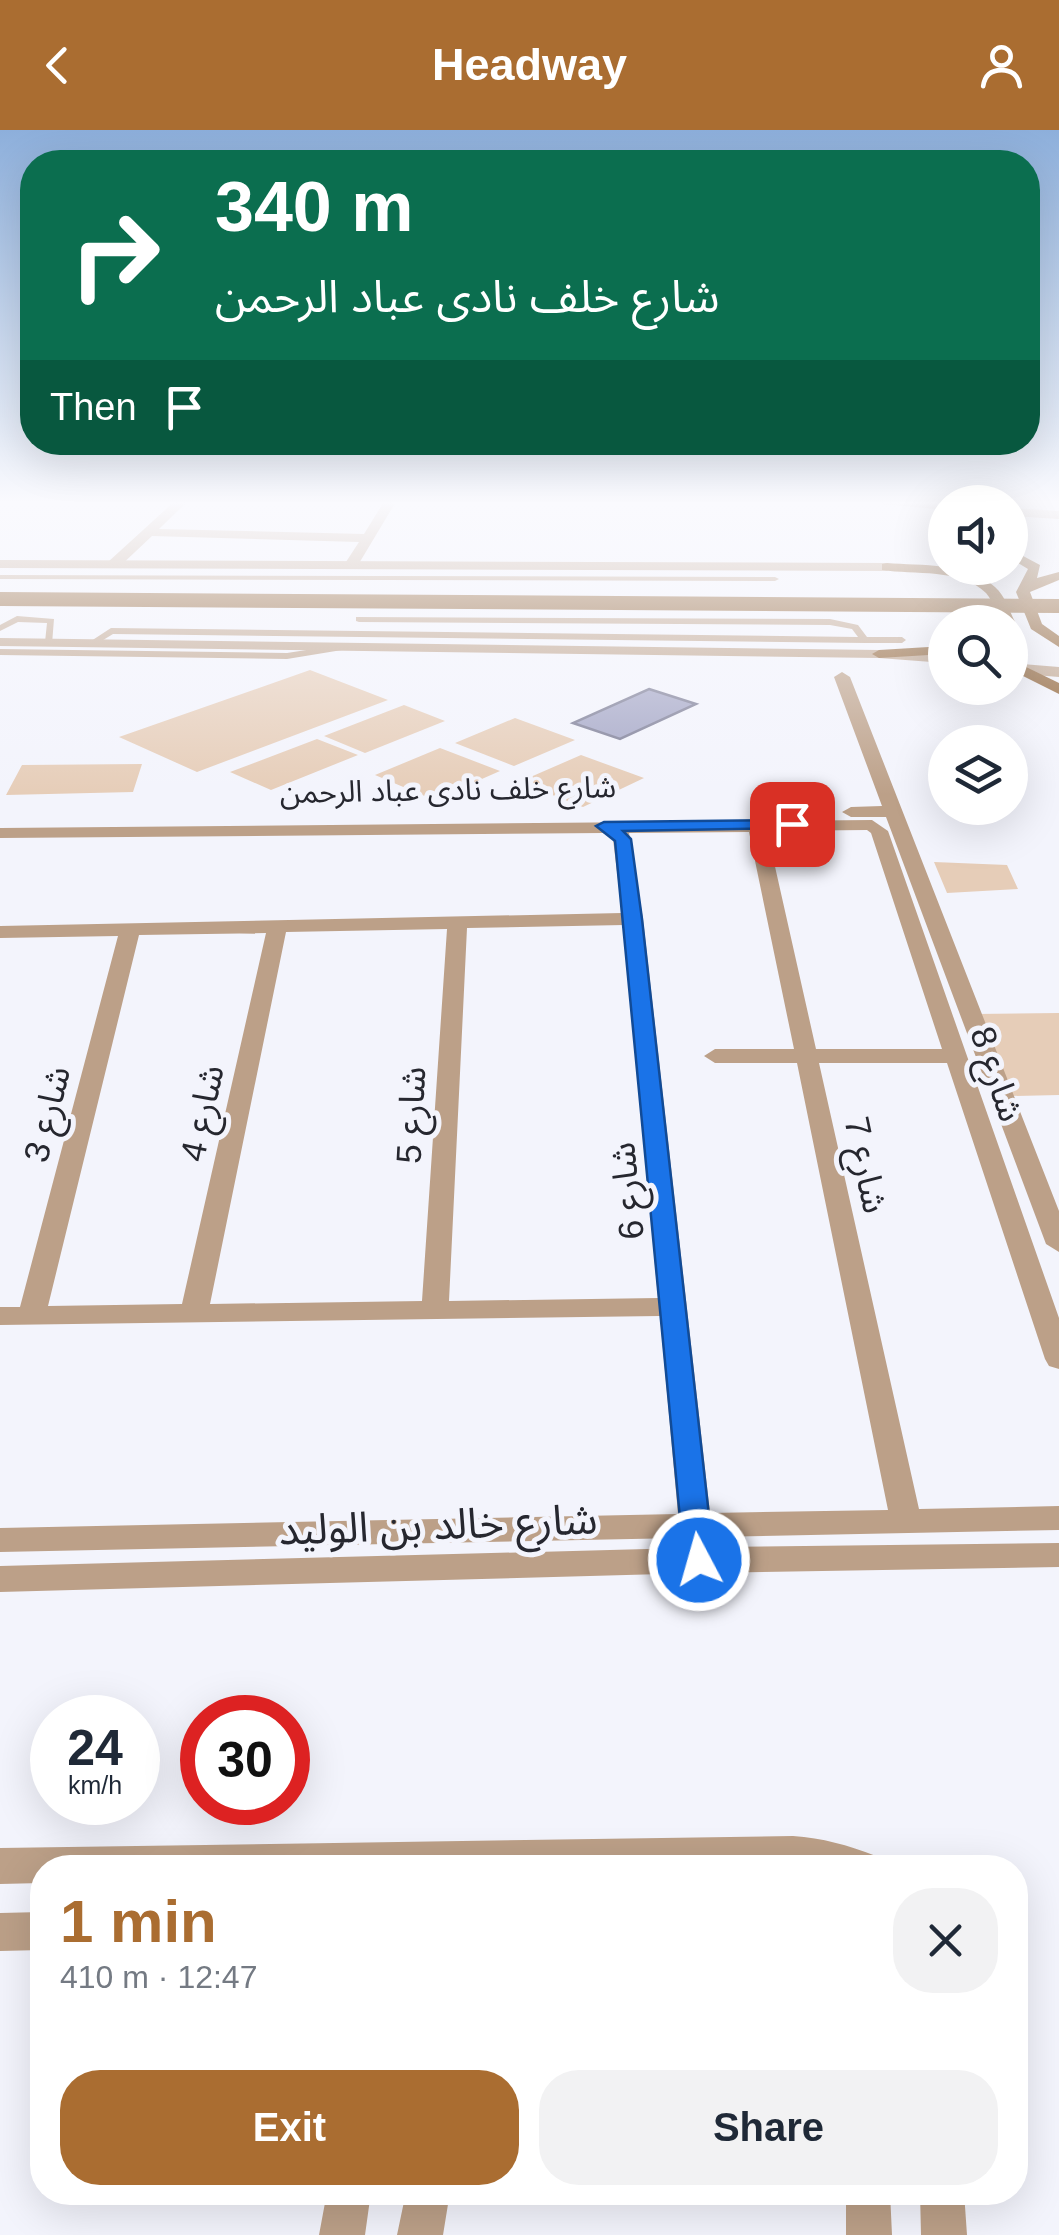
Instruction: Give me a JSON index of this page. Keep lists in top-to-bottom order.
{
  "streets": {
    "street": [
      "شارع خلف نادى عباد الرحمن",
      "شارع 8",
      "شارع 4",
      "شارع 3",
      "شارع 5",
      "شارع 7",
      "شارع 6",
      "شارع خالد بن الوليد"
    ]
  },
  "crossings": [
    ["شارع خلف نادى عباد الرحمن", "شارع 8"],
    ["شارع خلف نادى عباد الرحمن", "شارع 7"],
    ["شارع خلف نادى عباد الرحمن", "شارع 6"],
    ["شارع 7", "شارع خالد بن الوليد"],
    ["شارع 6", "شارع خالد بن الوليد"]
  ],
  "page": {
    "header": "Headway",
    "turn": ["340 m", "شارع خلف نادى عباد الرحمن"],
    "then": "Then",
    "speed": "24 km/h",
    "limit": "30",
    "heading": ["1 min", "410 m · 12:47"],
    "buttons": ["Exit", "Share"]
  }
}
